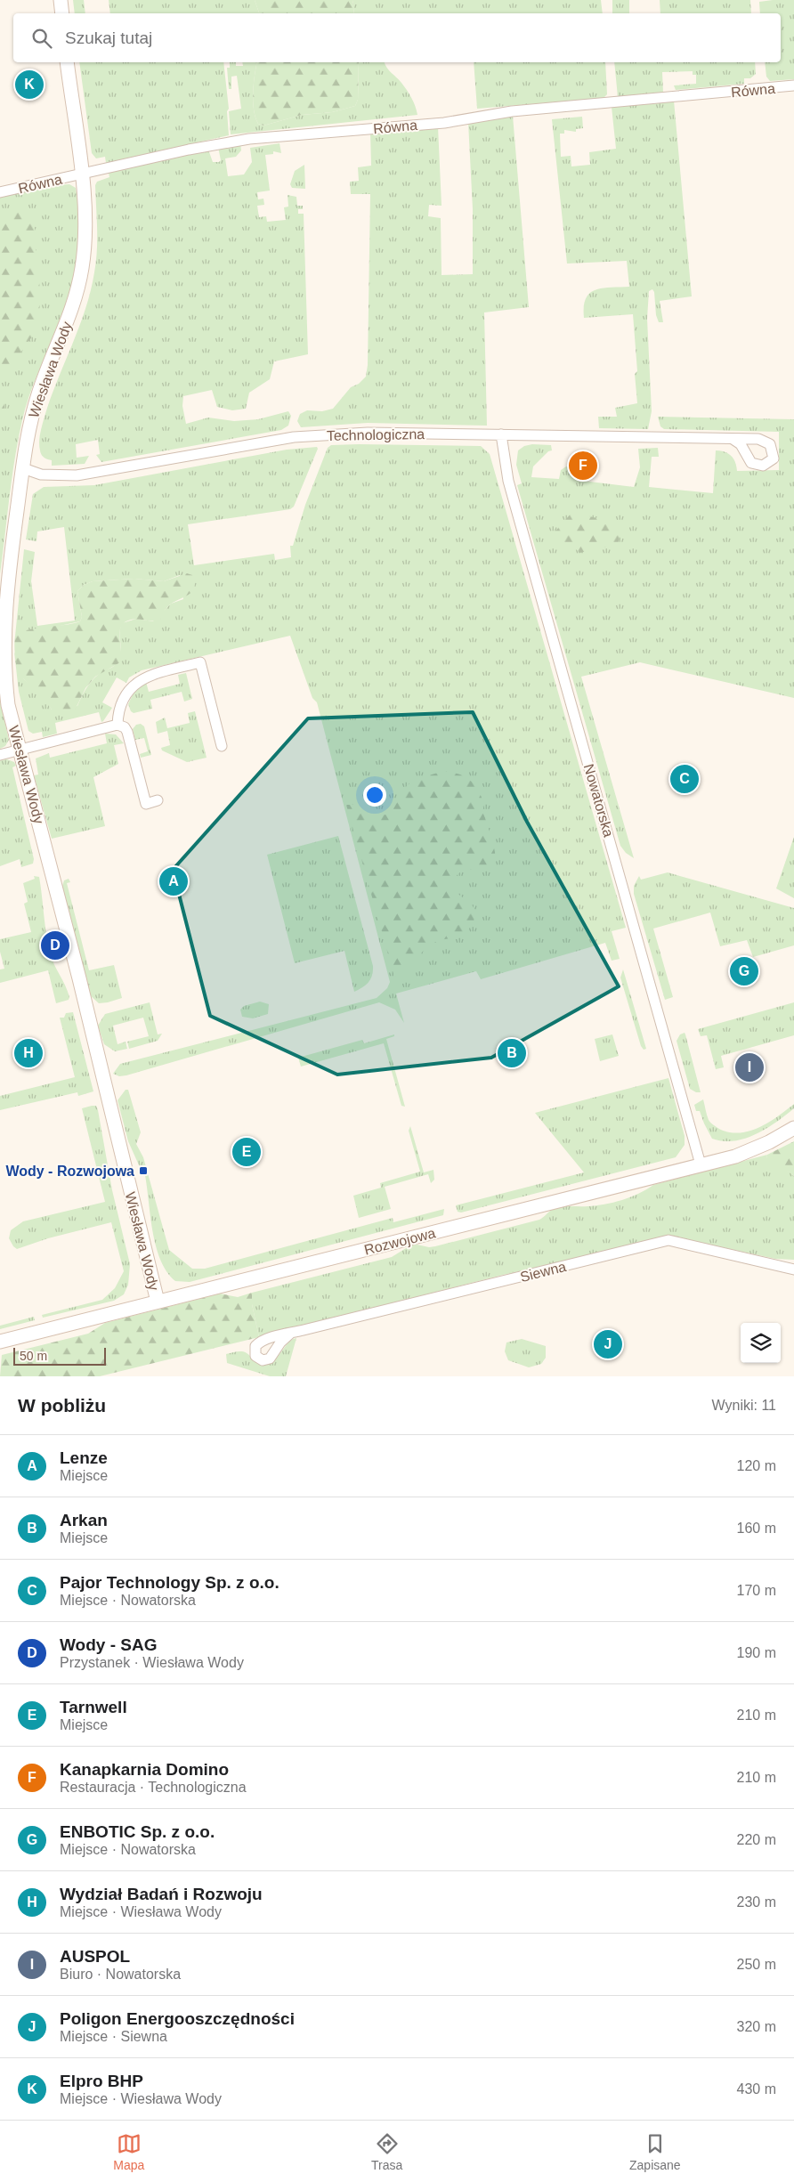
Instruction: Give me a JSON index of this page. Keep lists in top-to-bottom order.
{
  "streets": {
    "street": [
      "Równa",
      "Wiesława Wody",
      "Technologiczna",
      "Nowatorska",
      "Rozwojowa",
      "Siewna"
    ]
  },
  "crossings": [
    ["Równa", "Wiesława Wody"],
    ["Wiesława Wody", "Technologiczna"],
    ["Wiesława Wody", "Rozwojowa"],
    ["Technologiczna", "Nowatorska"],
    ["Nowatorska", "Rozwojowa"]
  ],
  "places": {
    "transit": ["Wody - Rozwojowa"]
  },
  "scale_bar": "50 m",
  "page": {
    "search": "Szukaj tutaj",
    "pins": [
      "K",
      "F",
      "C",
      "A",
      "D",
      "G",
      "B",
      "H",
      "I",
      "E",
      "J"
    ],
    "scale": "50 m",
    "heading": ["W pobliżu", "Wyniki: 11"],
    "list": [
      {
        "mark": "A",
        "name": "Lenze",
        "note": "Miejsce",
        "value": "120 m"
      },
      {
        "mark": "B",
        "name": "Arkan",
        "note": "Miejsce",
        "value": "160 m"
      },
      {
        "mark": "C",
        "name": "Pajor Technology Sp. z o.o.",
        "note": "Miejsce · Nowatorska",
        "value": "170 m"
      },
      {
        "mark": "D",
        "name": "Wody - SAG",
        "note": "Przystanek · Wiesława Wody",
        "value": "190 m"
      },
      {
        "mark": "E",
        "name": "Tarnwell",
        "note": "Miejsce",
        "value": "210 m"
      },
      {
        "mark": "F",
        "name": "Kanapkarnia Domino",
        "note": "Restauracja · Technologiczna",
        "value": "210 m"
      },
      {
        "mark": "G",
        "name": "ENBOTIC Sp. z o.o.",
        "note": "Miejsce · Nowatorska",
        "value": "220 m"
      },
      {
        "mark": "H",
        "name": "Wydział Badań i Rozwoju",
        "note": "Miejsce · Wiesława Wody",
        "value": "230 m"
      },
      {
        "mark": "I",
        "name": "AUSPOL",
        "note": "Biuro · Nowatorska",
        "value": "250 m"
      },
      {
        "mark": "J",
        "name": "Poligon Energooszczędności",
        "note": "Miejsce · Siewna",
        "value": "320 m"
      },
      {
        "mark": "K",
        "name": "Elpro BHP",
        "note": "Miejsce · Wiesława Wody",
        "value": "430 m"
      }
    ],
    "nav": ["Mapa", "Trasa", "Zapisane"]
  }
}
